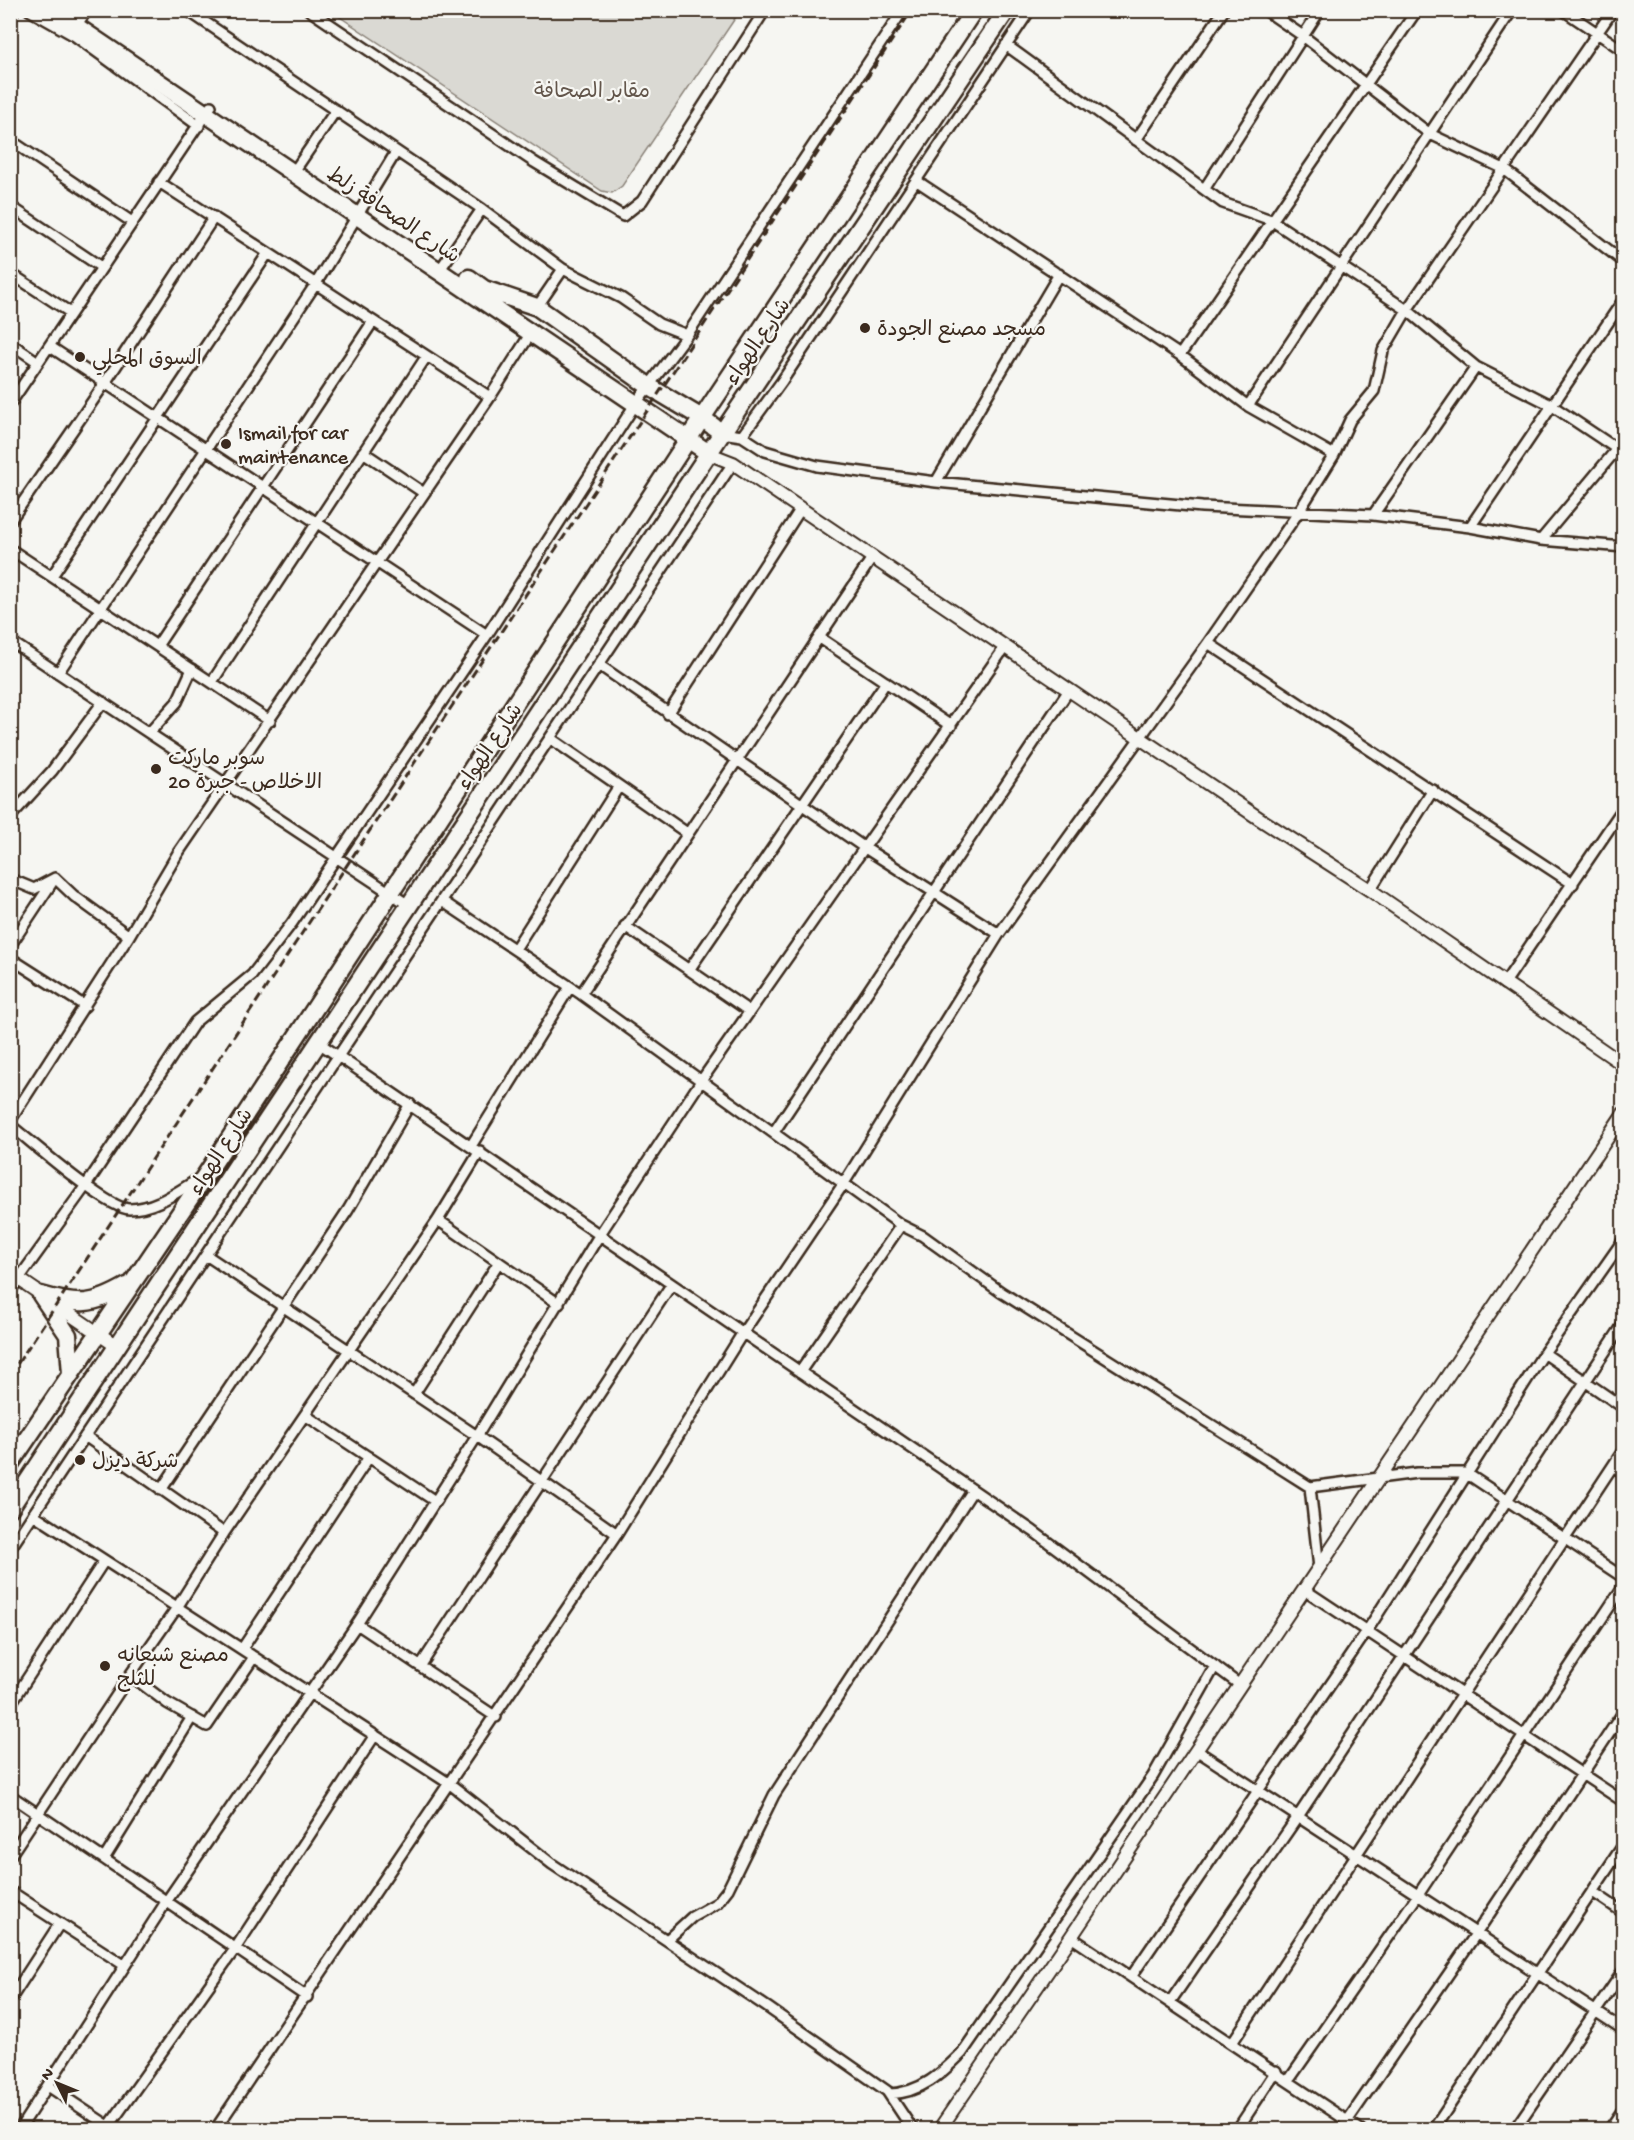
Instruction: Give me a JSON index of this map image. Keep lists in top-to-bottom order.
{
  "streets": {
    "highway": ["شارع الصحافة زلط", "شارع الهواء"]
  },
  "crossings": [
    ["شارع الصحافة زلط", "شارع الهواء"]
  ],
  "parks": ["مقابر الصحافة"],
  "places": [
    "مسجد مصنع الجودة",
    "السوق المحلي",
    "Ismail for car maintenance",
    "سوبر ماركت الاخلاص - جبرة 20",
    "شركة ديزل",
    "مصنع شبعانه للثلج"
  ],
  "north": "top left"
}
